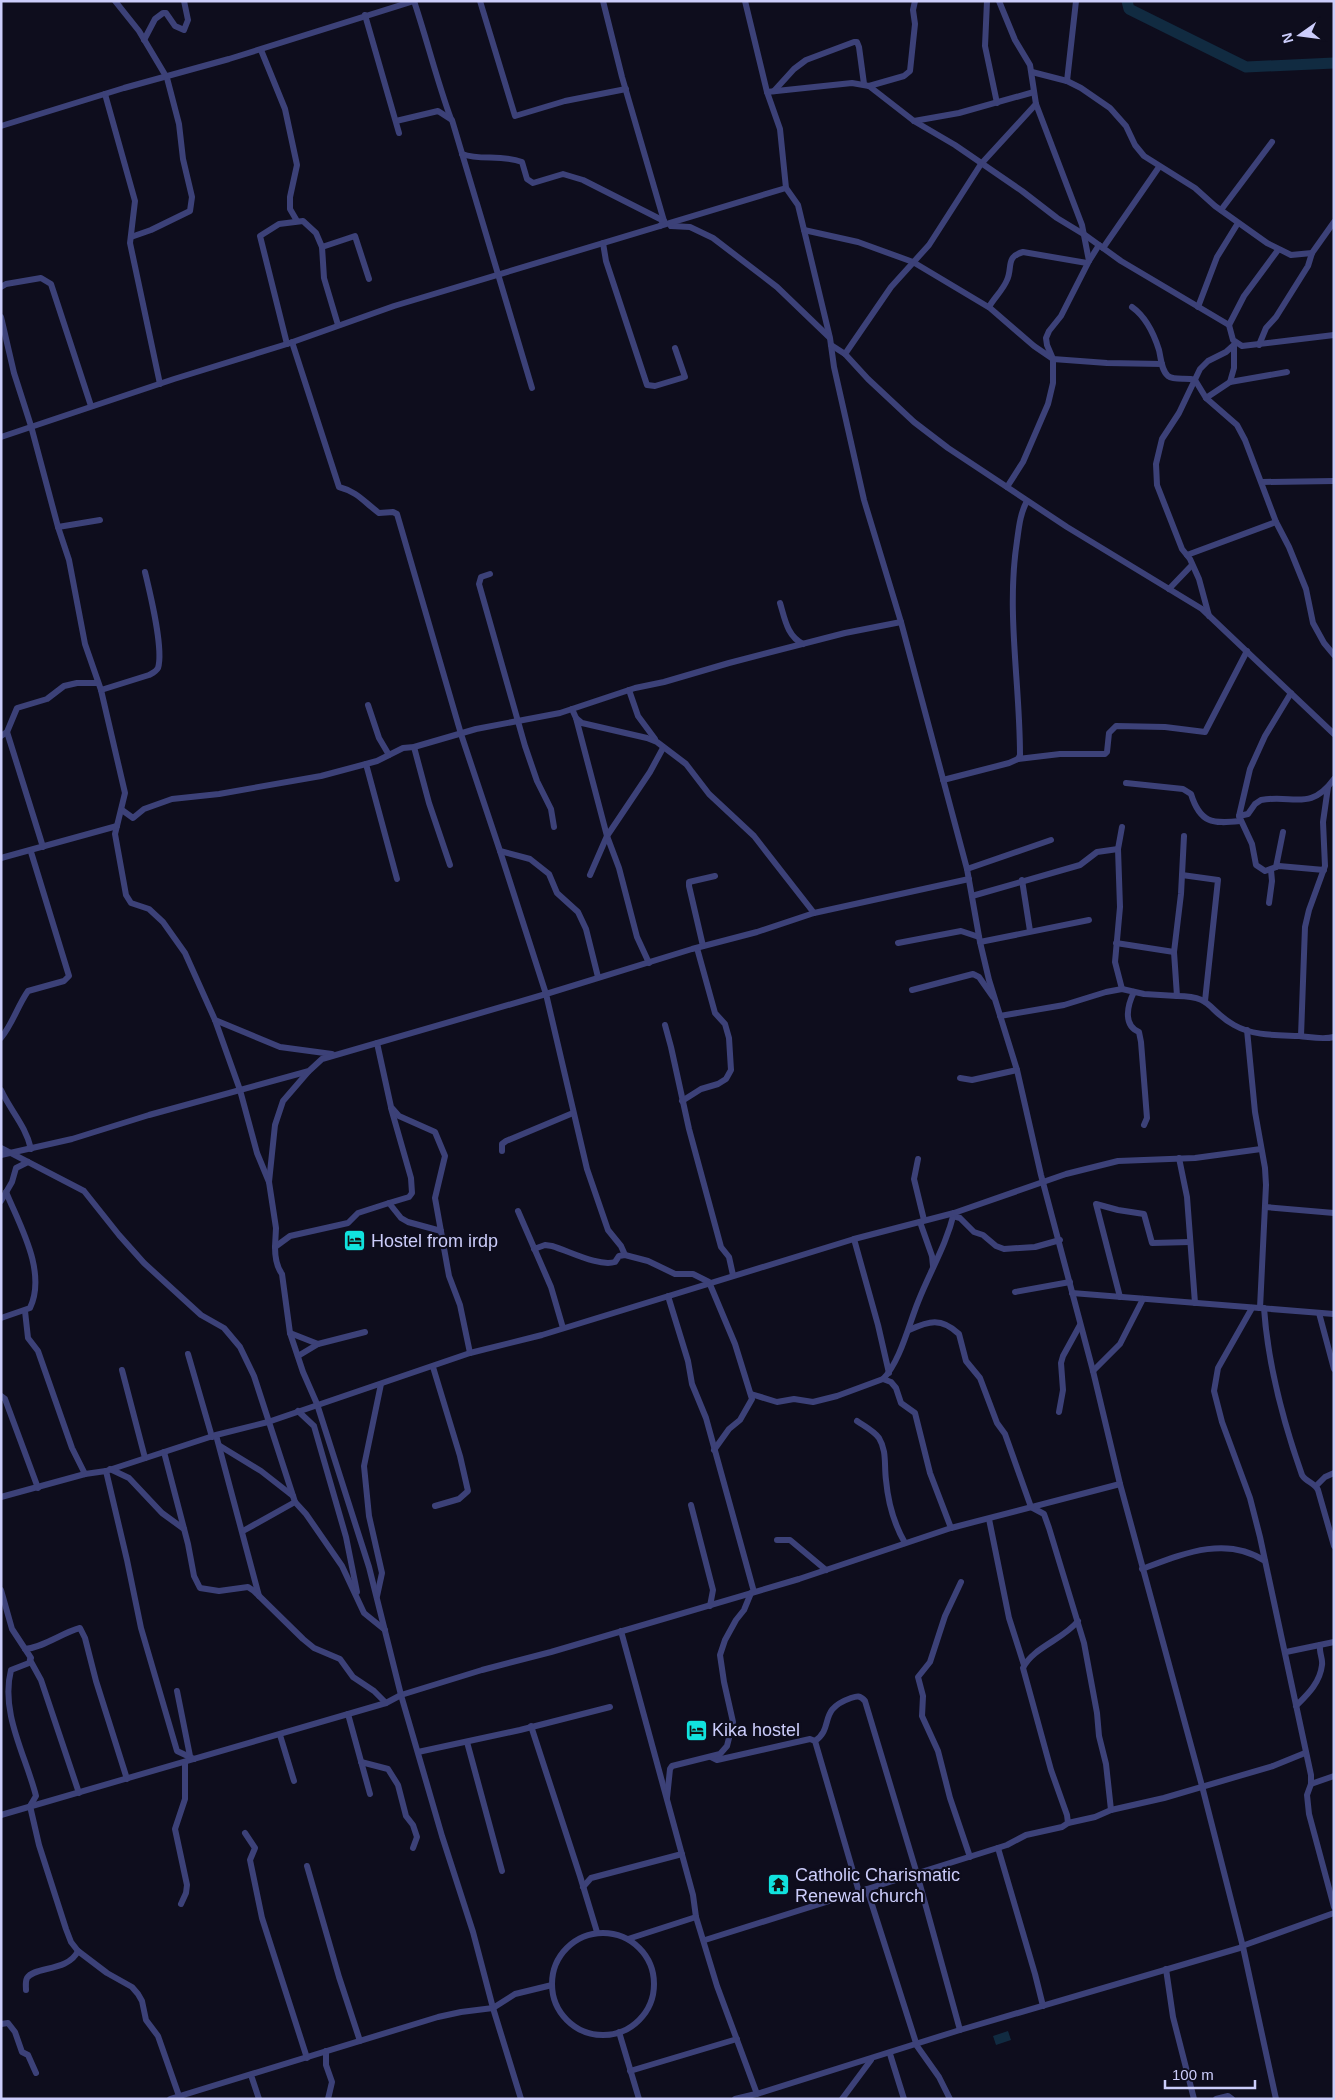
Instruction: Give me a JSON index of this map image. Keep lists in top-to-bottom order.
{
  "places": {
    "hotel": ["Hostel from irdp", "Kika hostel"],
    "temple": ["Catholic Charismatic Renewal church"]
  },
  "scale_bar": "100 m",
  "north": "left"
}
